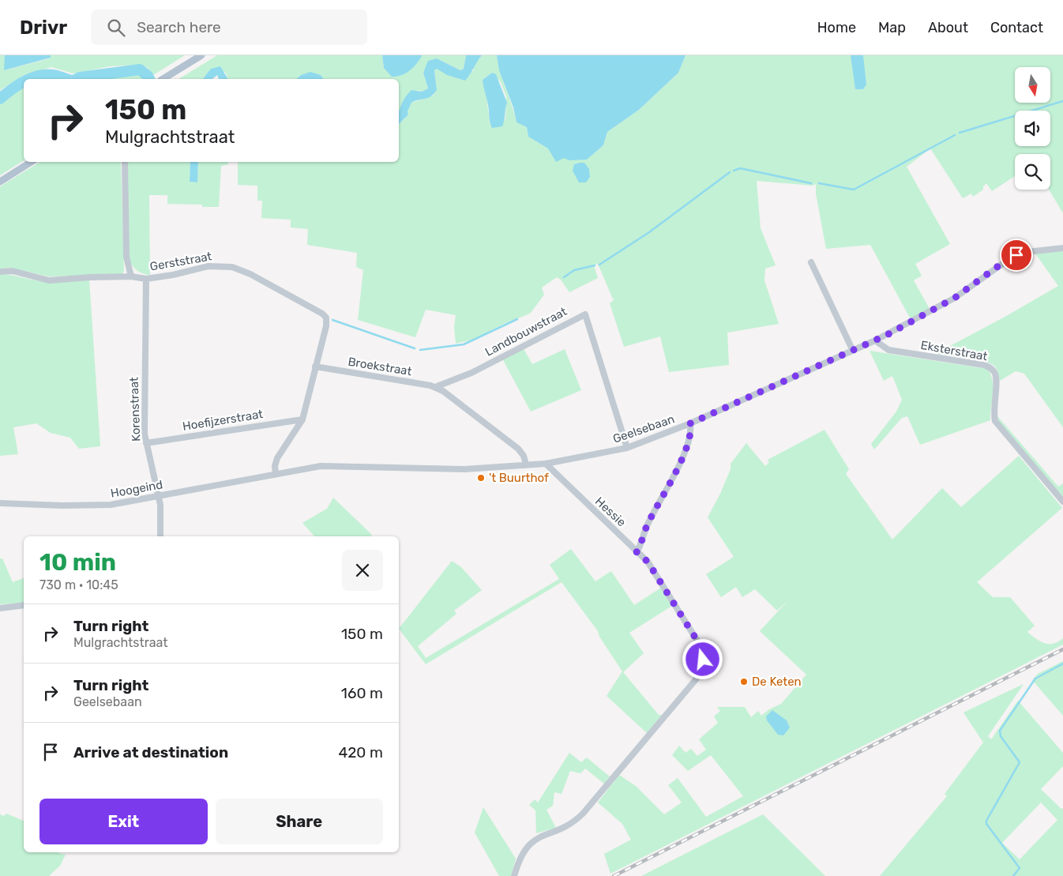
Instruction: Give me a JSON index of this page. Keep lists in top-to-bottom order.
{
  "streets": {
    "street": [
      "Gerststraat",
      "Landbouwstraat",
      "Eksterstraat",
      "Broekstraat",
      "Korenstraat",
      "Hoefijzerstraat",
      "Geelsebaan",
      "Hoogeind",
      "Hessie"
    ]
  },
  "crossings": [
    ["Gerststraat", "Broekstraat"],
    ["Gerststraat", "Korenstraat"],
    ["Landbouwstraat", "Broekstraat"],
    ["Landbouwstraat", "Geelsebaan"],
    ["Eksterstraat", "Geelsebaan"],
    ["Korenstraat", "Hoefijzerstraat"],
    ["Korenstraat", "Hoogeind"],
    ["Geelsebaan", "Hessie"]
  ],
  "places": ["'t Buurthof", "De Keten"],
  "north": "bottom",
  "page": {
    "header": "Drivr",
    "search": "Search here",
    "nav": [
      "Home",
      "Map",
      "About",
      "Contact"
    ],
    "turn": ["150 m", "Mulgrachtstraat"],
    "heading": ["10 min", "730 m · 10:45"],
    "list": [
      {
        "name": "Turn right",
        "note": "Mulgrachtstraat",
        "value": "150 m"
      },
      {
        "name": "Turn right",
        "note": "Geelsebaan",
        "value": "160 m"
      },
      {
        "name": "Arrive at destination",
        "value": "420 m"
      }
    ],
    "buttons": ["Exit", "Share"]
  }
}
